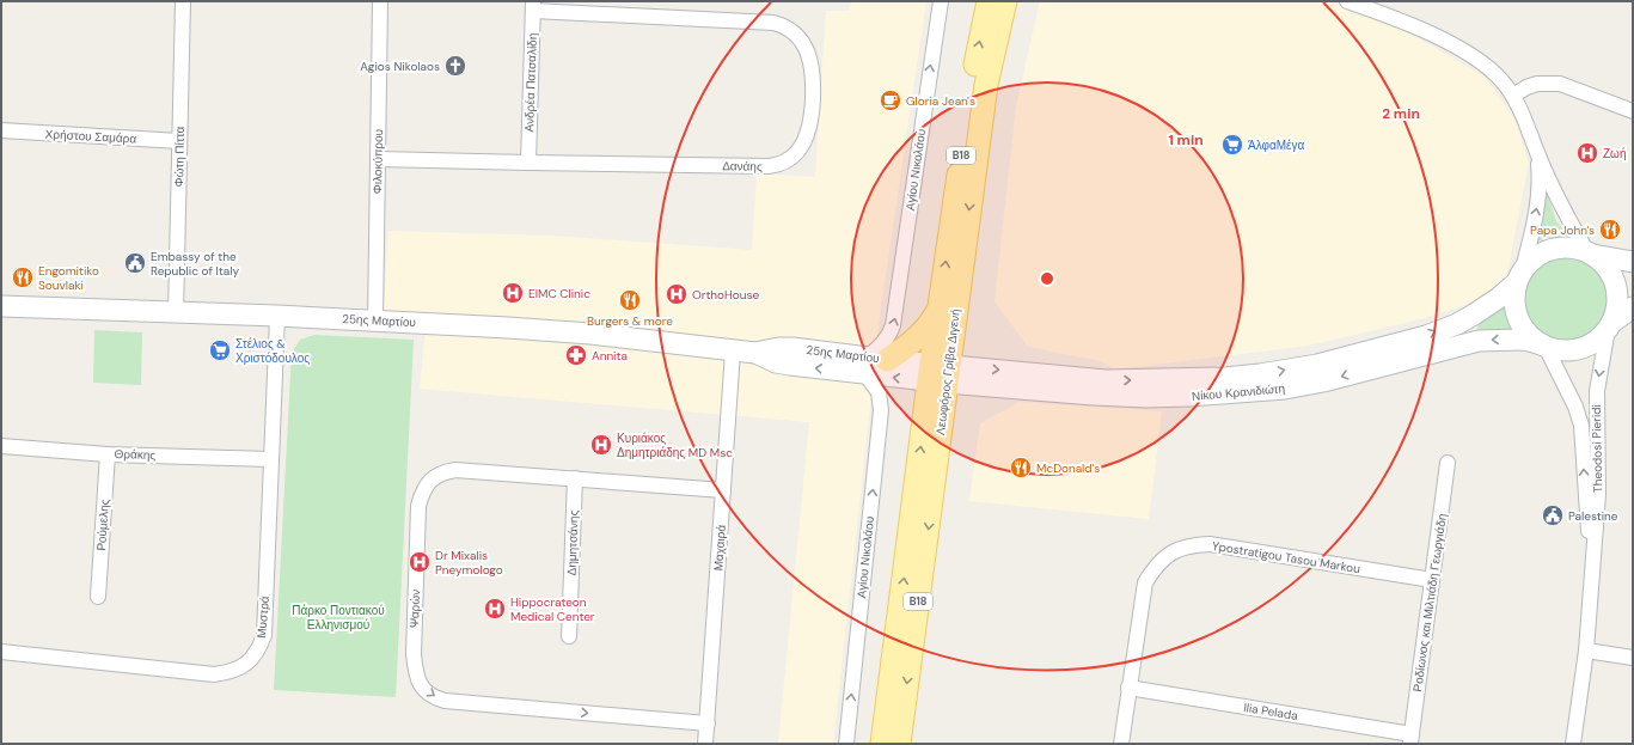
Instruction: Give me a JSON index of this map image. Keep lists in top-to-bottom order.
{
  "streets": {
    "main road": [
      "B18",
      "25ης Μαρτίου",
      "Λεωφόρος Γρίβα Διγενή",
      "Νίκου Κρανιδιώτη"
    ],
    "street": [
      "Ανδρέα Πατσαλίδη",
      "Χρήστου Σαμάρα",
      "Φώτη Πίττα",
      "Φιλοκύπρου",
      "Δανάης",
      "Αγίου Νικολάου",
      "Theodosi Pieridi",
      "Θράκης",
      "Ρούμελης",
      "Δημητσάνης",
      "Μαχαιρά",
      "Ypostratigou Tasou Markou",
      "Ροδίωνος και Μιλτιάδη Γεωργιάδη",
      "Ψαρών",
      "Μυστρά",
      "Ilia Pelada"
    ]
  },
  "crossings": [
    ["Ανδρέα Πατσαλίδη", "Δανάης"],
    ["Χρήστου Σαμάρα", "Φώτη Πίττα"],
    ["Φώτη Πίττα", "25ης Μαρτίου"],
    ["Φιλοκύπρου", "Δανάης"],
    ["Φιλοκύπρου", "25ης Μαρτίου"],
    ["Αγίου Νικολάου", "25ης Μαρτίου"],
    ["25ης Μαρτίου", "Λεωφόρος Γρίβα Διγενή"],
    ["25ης Μαρτίου", "Νίκου Κρανιδιώτη"],
    ["25ης Μαρτίου", "Μαχαιρά"],
    ["25ης Μαρτίου", "Μυστρά"],
    ["Λεωφόρος Γρίβα Διγενή", "Νίκου Κρανιδιώτη"],
    ["Νίκου Κρανιδιώτη", "Theodosi Pieridi"],
    ["Θράκης", "Ρούμελης"],
    ["Θράκης", "Μυστρά"],
    ["Δημητσάνης", "Ψαρών"],
    ["Μαχαιρά", "Ψαρών"],
    ["Ypostratigou Tasou Markou", "Ροδίωνος και Μιλτιάδη Γεωργιάδη"],
    ["Ypostratigou Tasou Markou", "Ilia Pelada"],
    ["Ροδίωνος και Μιλτιάδη Γεωργιάδη", "Ilia Pelada"]
  ],
  "one_way": ["Αγίου Νικολάου"],
  "parks": ["Πάρκο Ποντιακού Ελληνισμού"],
  "places": {
    "church": ["Agios Nikolaos"],
    "cafe": ["Gloria Jean's"],
    "supermarket": ["ΆλφαΜέγα", "Στέλιος & Χριστόδουλος"],
    "hospital": [
      "Ζωή",
      "EIMC Clinic",
      "OrthoHouse",
      "Κυριάκος Δημητριάδης MD Msc",
      "Dr Mixalis Pneymologo",
      "Hippocrateon Medical Center"
    ],
    "restaurant": [
      "Papa John's",
      "Engomitiko Souvlaki",
      "Burgers & more",
      "McDonald's"
    ],
    "public building": ["Embassy of the Republic of Italy", "Palestine"],
    "pharmacy": ["Annita"]
  },
  "rings": ["2 min", "1 min"]
}
